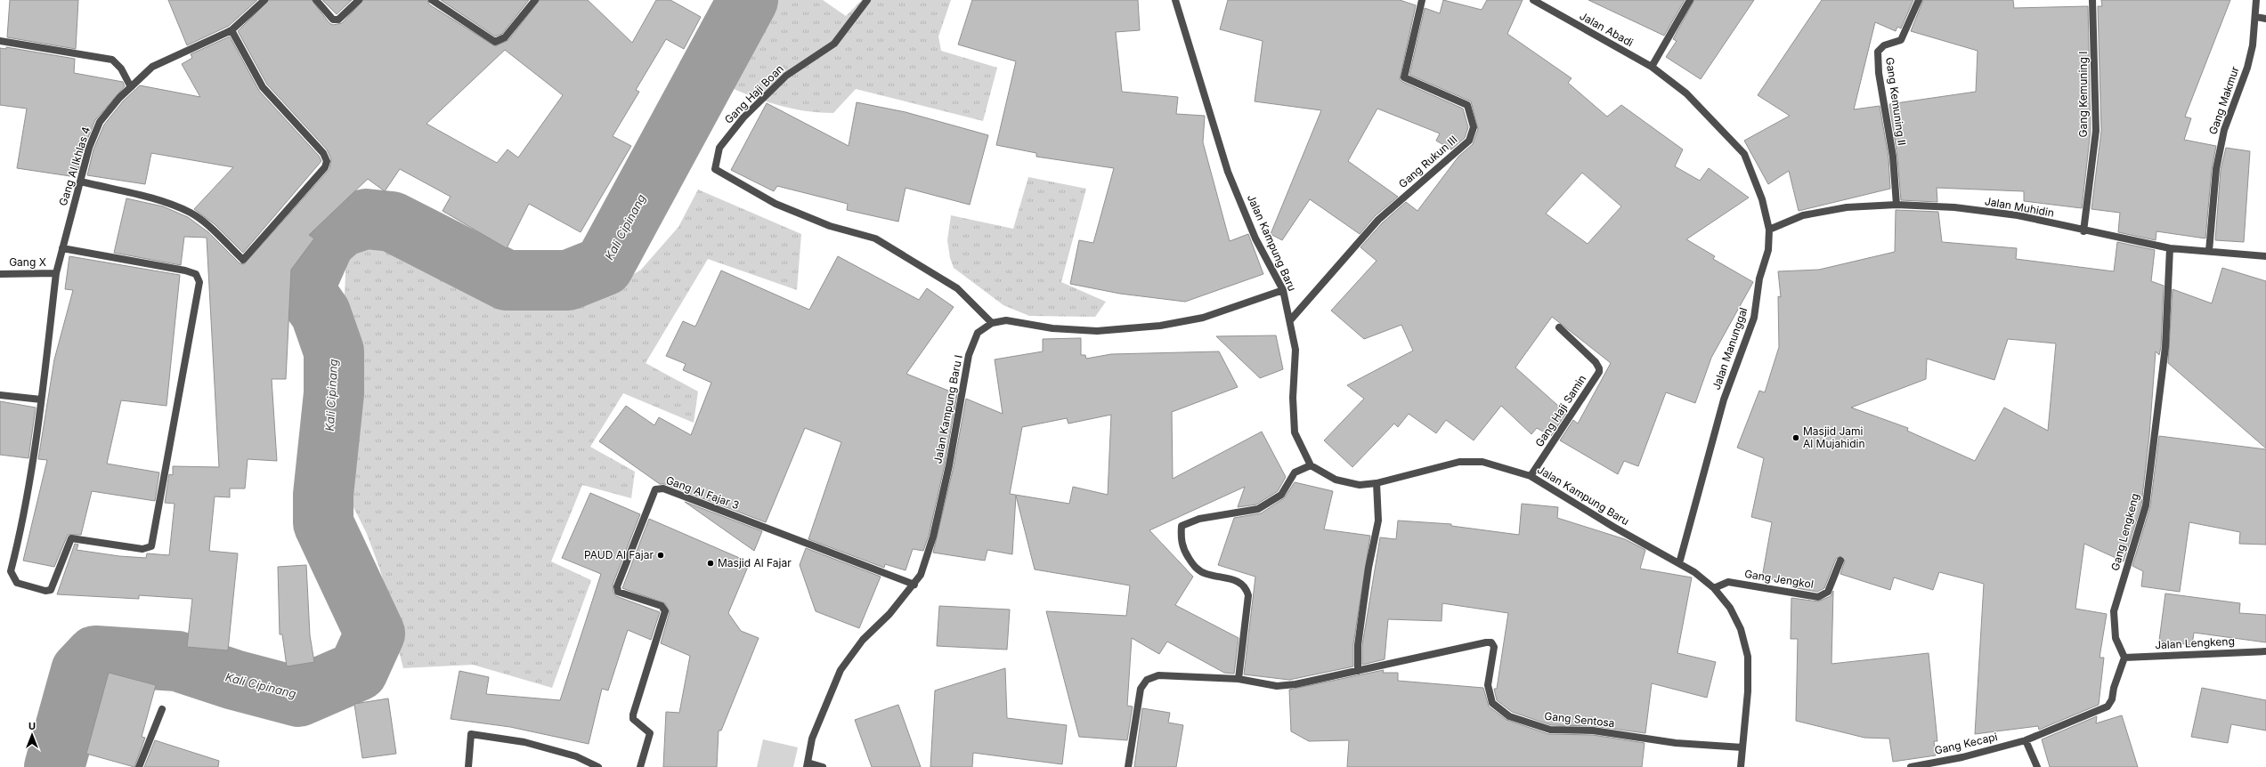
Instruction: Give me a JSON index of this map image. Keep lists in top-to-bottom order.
{
  "streets": {
    "street": [
      "Jalan Abadi",
      "Gang Haji Boan",
      "Gang Kemuning I",
      "Gang Makmur",
      "Gang Kemuning II",
      "Gang Rukun III",
      "Gang Al Ikhlas 4",
      "Jalan Muhidin",
      "Jalan Kampung Baru",
      "Gang X",
      "Jalan Manunggal",
      "Jalan Kampung Baru I",
      "Gang Haji Samin",
      "Gang Al Fajar 3",
      "Gang Lengkeng",
      "Gang Jengkol",
      "Jalan Lengkeng",
      "Gang Sentosa",
      "Gang Kecapi"
    ]
  },
  "crossings": [
    ["Jalan Abadi", "Jalan Manunggal"],
    ["Gang Haji Boan", "Jalan Kampung Baru I"],
    ["Gang Kemuning I", "Jalan Muhidin"],
    ["Gang Makmur", "Jalan Muhidin"],
    ["Gang Kemuning II", "Jalan Muhidin"],
    ["Gang Rukun III", "Jalan Kampung Baru"],
    ["Gang Al Ikhlas 4", "Gang X"],
    ["Jalan Muhidin", "Jalan Manunggal"],
    ["Jalan Muhidin", "Gang Lengkeng"],
    ["Jalan Kampung Baru", "Jalan Manunggal"],
    ["Jalan Kampung Baru", "Gang Haji Samin"],
    ["Jalan Kampung Baru", "Gang Jengkol"],
    ["Jalan Kampung Baru", "Gang Sentosa"],
    ["Jalan Kampung Baru I", "Gang Al Fajar 3"],
    ["Gang Lengkeng", "Jalan Lengkeng"]
  ],
  "water": ["Kali Cipinang"],
  "places": ["Masjid Jami Al Mujahidin", "PAUD Al Fajar", "Masjid Al Fajar"],
  "north": "top"
}
